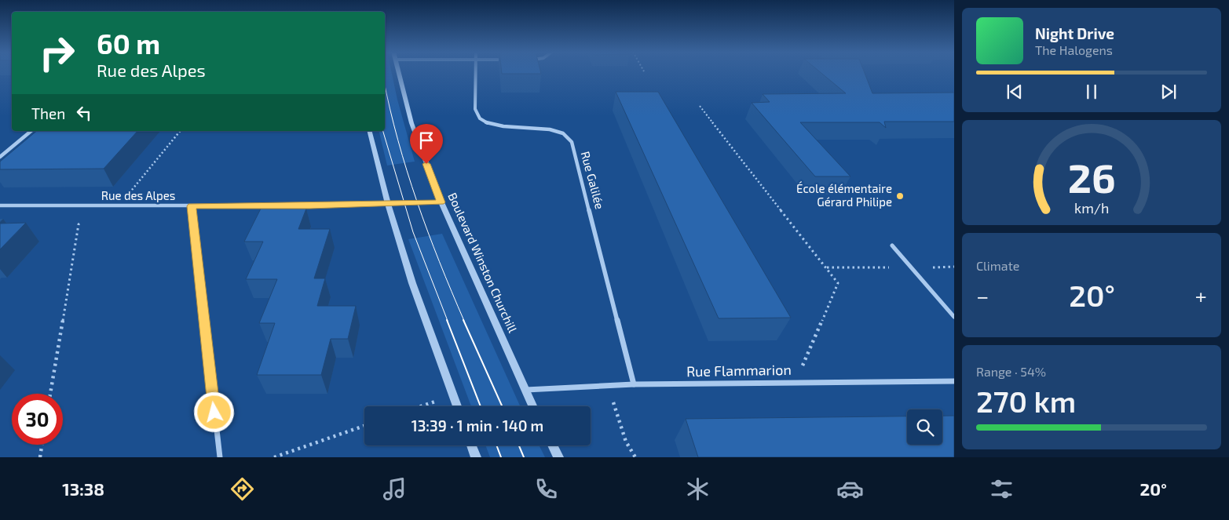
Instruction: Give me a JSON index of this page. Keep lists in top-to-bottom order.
{
  "streets": {
    "street": [
      "Rue Galilée",
      "Rue des Alpes",
      "Boulevard Winston Churchill",
      "Rue Flammarion"
    ]
  },
  "crossings": [
    ["Rue Galilée", "Rue Flammarion"],
    ["Rue des Alpes", "Boulevard Winston Churchill"],
    ["Boulevard Winston Churchill", "Rue Flammarion"]
  ],
  "places": ["École élémentaire Gérard Philipe"],
  "page": {
    "turn": ["60 m", "Rue des Alpes"],
    "song": ["Night Drive", "The Halogens"],
    "then": "Then",
    "tile": [
      "Climate",
      ["Range · 54%", "270 km"]
    ],
    "heat": ["−", "20°", "+"],
    "limit": "30",
    "trip": "13:39 · 1 min · 140 m",
    "tabs": ["13:38", "20°"],
    "gauge": ["26", "km/h"]
  }
}
